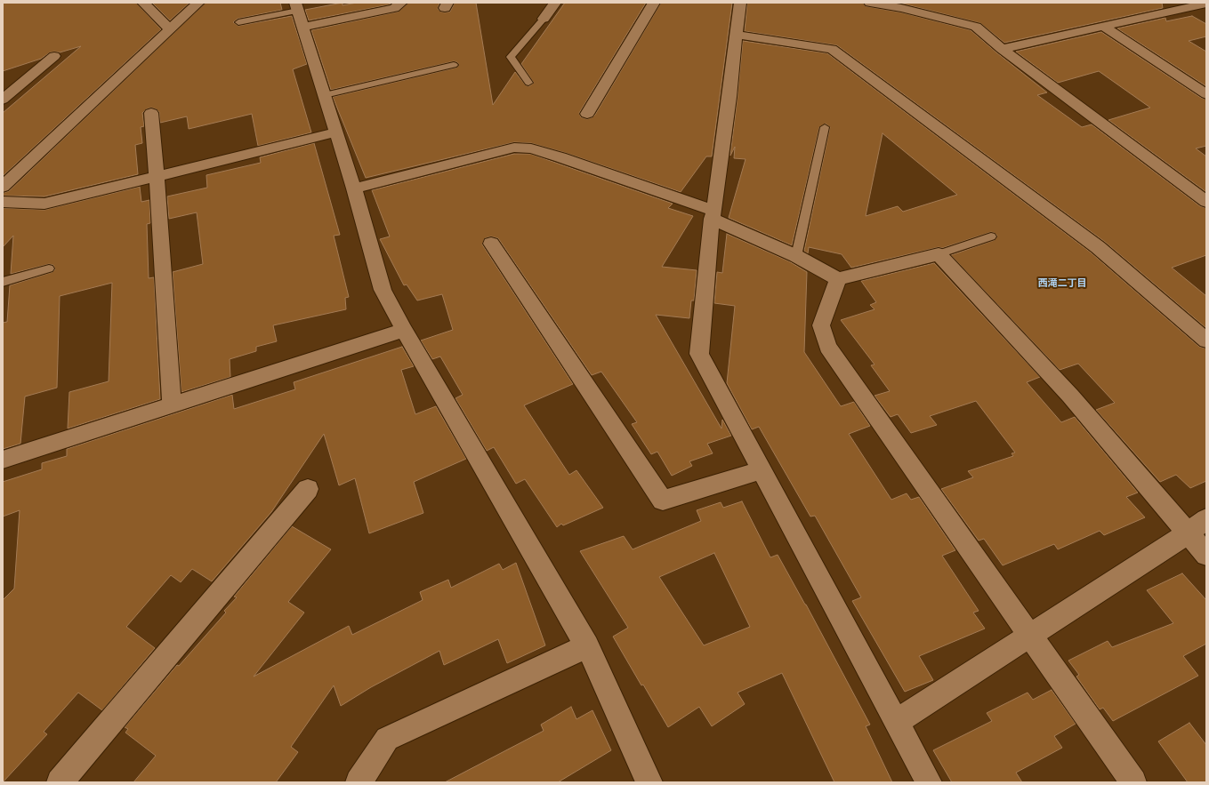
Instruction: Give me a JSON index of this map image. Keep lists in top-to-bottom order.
{
  "districts": ["西滝二丁目"]
}
